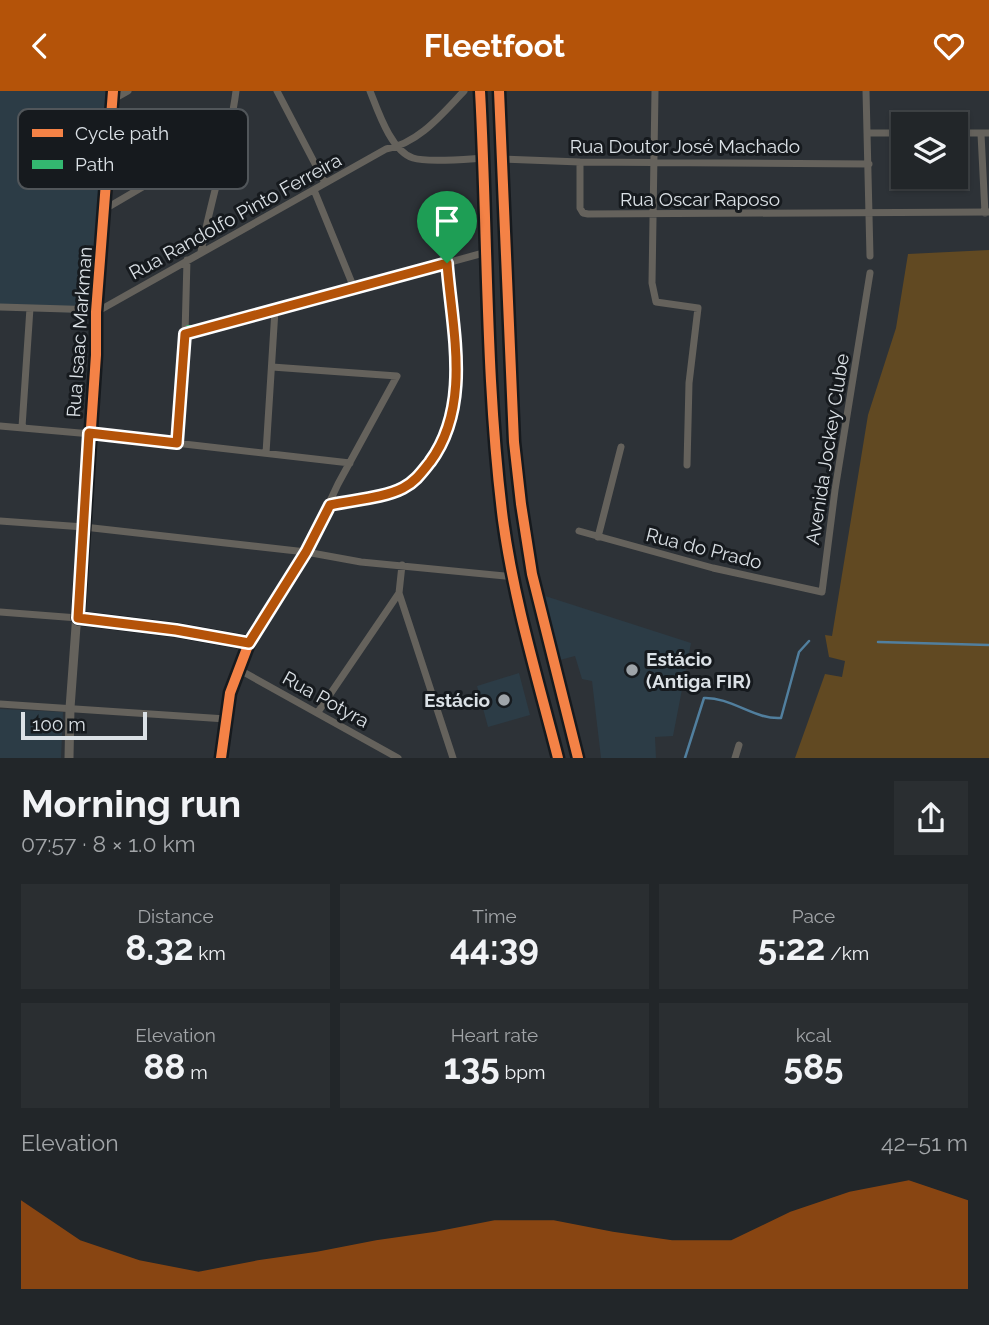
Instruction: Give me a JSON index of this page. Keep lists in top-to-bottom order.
{
  "streets": {
    "street": [
      "Rua Doutor José Machado",
      "Rua Oscar Raposo",
      "Rua Randolfo Pinto Ferreira",
      "Rua Isaac Markman",
      "Avenida Jockey Clube",
      "Rua do Prado",
      "Rua Potyra"
    ]
  },
  "crossings": [
    ["Rua Doutor José Machado", "Rua Oscar Raposo"],
    ["Rua Randolfo Pinto Ferreira", "Rua Isaac Markman"],
    ["Avenida Jockey Clube", "Rua do Prado"]
  ],
  "places": ["Estácio (Antiga FIR)", "Estácio"],
  "legend": ["Cycle path", "Path"],
  "scale_bar": "100 m",
  "page": {
    "header": "Fleetfoot",
    "scale": "100 m",
    "heading": ["Morning run", "07:57 · 8 × 1.0 km"],
    "stats": [
      ["Distance", "8.32 km"],
      ["Time", "44:39"],
      ["Pace", "5:22 /km"],
      ["Elevation", "88 m"],
      ["Heart rate", "135 bpm"],
      ["kcal", "585"]
    ],
    "chart": ["Elevation", "42–51 m"]
  }
}
